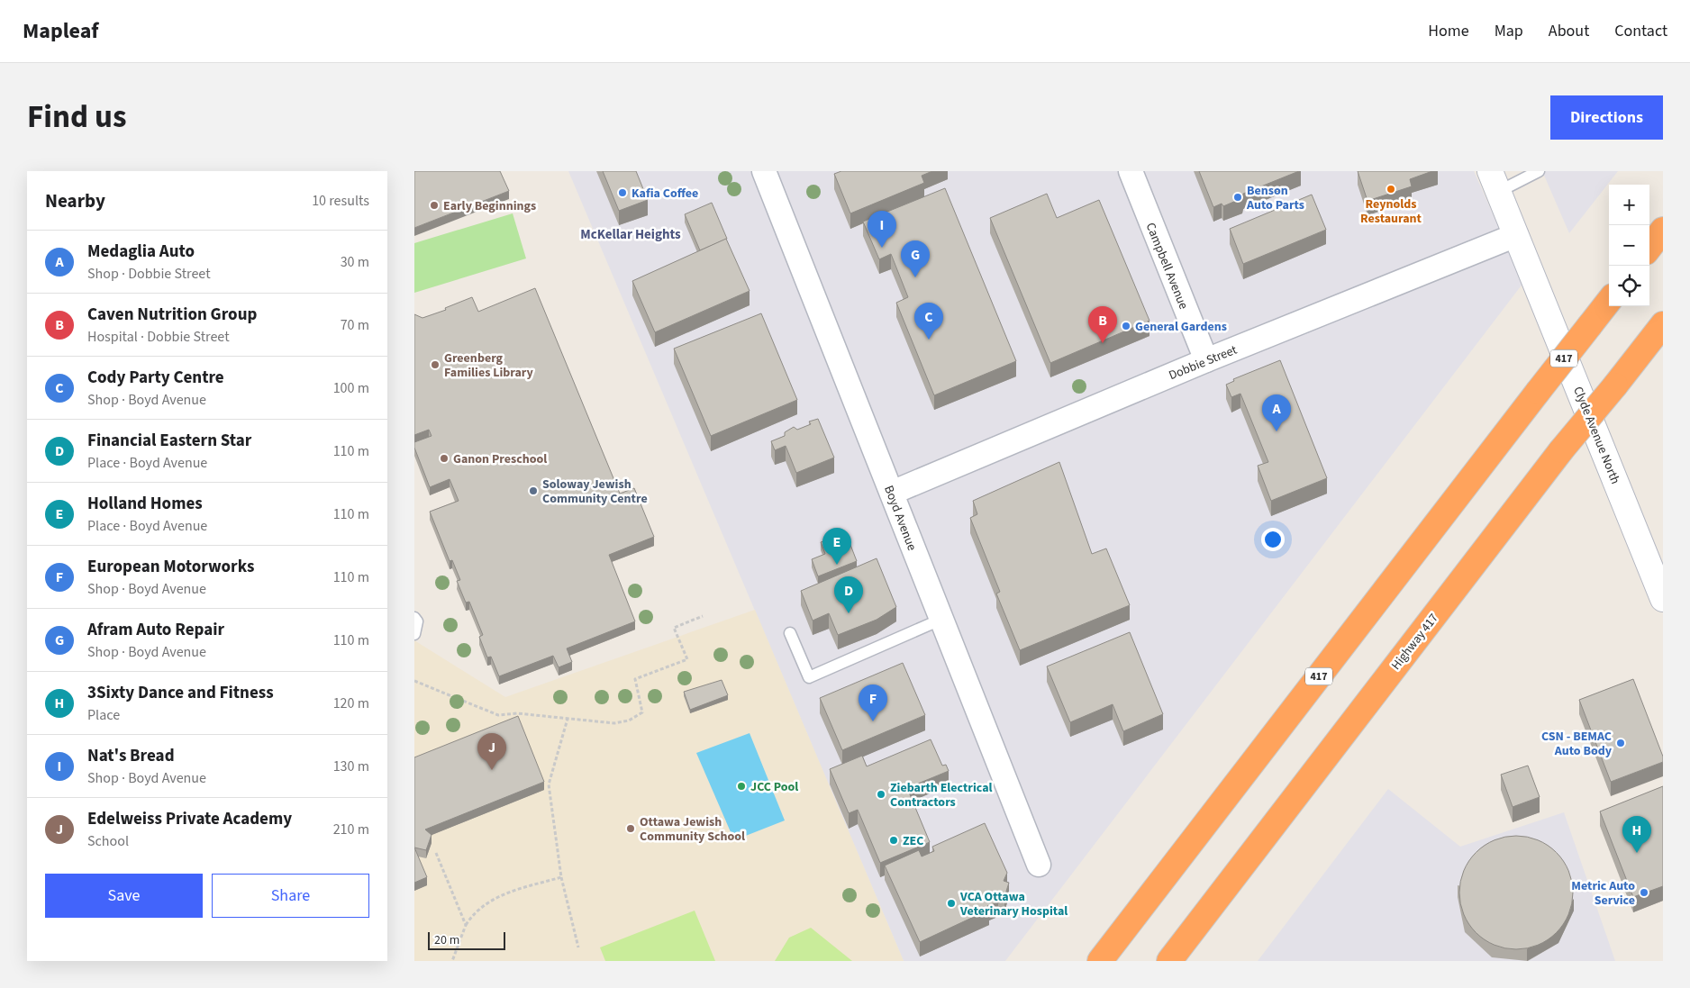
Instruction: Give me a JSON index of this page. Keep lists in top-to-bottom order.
{
  "streets": {
    "highway": ["417", "Highway 417"],
    "street": [
      "Campbell Avenue",
      "Dobbie Street",
      "Clyde Avenue North",
      "Boyd Avenue"
    ]
  },
  "crossings": [
    ["Campbell Avenue", "Dobbie Street"],
    ["Dobbie Street", "Clyde Avenue North"],
    ["Dobbie Street", "Boyd Avenue"]
  ],
  "districts": ["McKellar Heights"],
  "places": [
    "Reynolds Restaurant",
    "Kafia Coffee",
    "Benson Auto Parts",
    "Early Beginnings",
    "General Gardens",
    "Greenberg Families Library",
    "Ganon Preschool",
    "Soloway Jewish Community Centre",
    "CSN - BEMAC Auto Body",
    "JCC Pool",
    "Ziebarth Electrical Contractors",
    "Ottawa Jewish Community School",
    "ZEC",
    "Metric Auto Service",
    "VCA Ottawa Veterinary Hospital"
  ],
  "scale_bar": "20 m",
  "page": {
    "header": "Mapleaf",
    "nav": [
      "Home",
      "Map",
      "About",
      "Contact"
    ],
    "title": "Find us",
    "buttons": [
      "Directions",
      ["Save", "Share"]
    ],
    "heading": ["Nearby", "10 results"],
    "map_buttons": ["+", "−"],
    "pins": [
      "I",
      "G",
      "C",
      "B",
      "A",
      "E",
      "D",
      "F",
      "J",
      "H"
    ],
    "list": [
      {
        "mark": "A",
        "name": "Medaglia Auto",
        "note": "Shop · Dobbie Street",
        "value": "30 m"
      },
      {
        "mark": "B",
        "name": "Caven Nutrition Group",
        "note": "Hospital · Dobbie Street",
        "value": "70 m"
      },
      {
        "mark": "C",
        "name": "Cody Party Centre",
        "note": "Shop · Boyd Avenue",
        "value": "100 m"
      },
      {
        "mark": "D",
        "name": "Financial Eastern Star",
        "note": "Place · Boyd Avenue",
        "value": "110 m"
      },
      {
        "mark": "E",
        "name": "Holland Homes",
        "note": "Place · Boyd Avenue",
        "value": "110 m"
      },
      {
        "mark": "F",
        "name": "European Motorworks",
        "note": "Shop · Boyd Avenue",
        "value": "110 m"
      },
      {
        "mark": "G",
        "name": "Afram Auto Repair",
        "note": "Shop · Boyd Avenue",
        "value": "110 m"
      },
      {
        "mark": "H",
        "name": "3Sixty Dance and Fitness",
        "note": "Place",
        "value": "120 m"
      },
      {
        "mark": "I",
        "name": "Nat's Bread",
        "note": "Shop · Boyd Avenue",
        "value": "130 m"
      },
      {
        "mark": "J",
        "name": "Edelweiss Private Academy",
        "note": "School",
        "value": "210 m"
      }
    ],
    "scale": "20 m"
  }
}
